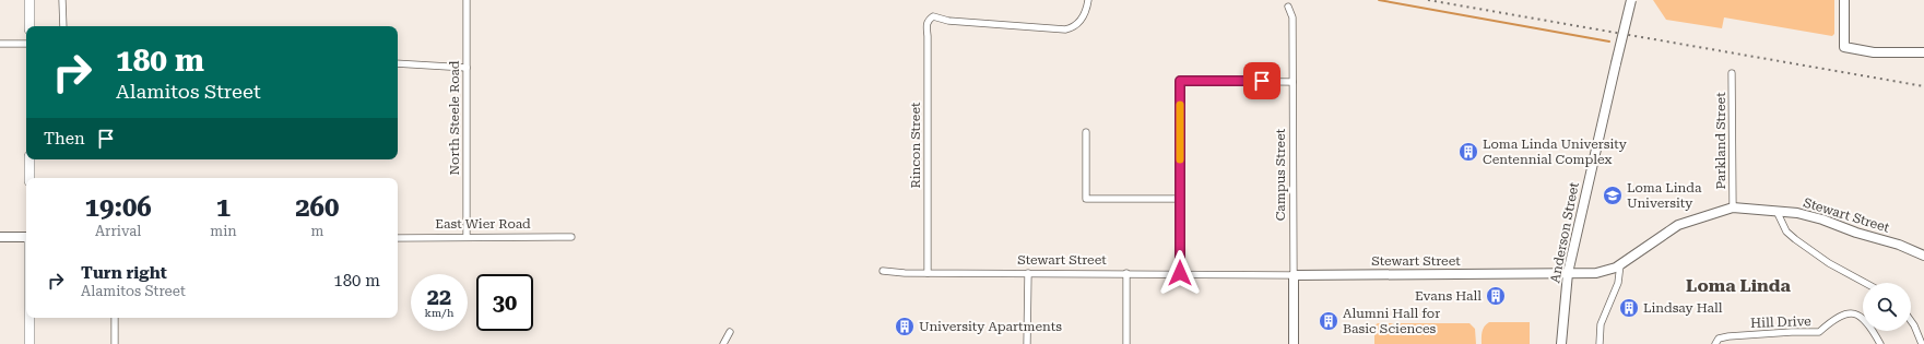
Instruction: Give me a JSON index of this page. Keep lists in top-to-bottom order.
{
  "streets": {
    "street": [
      "North Steele Road",
      "Parkland Street",
      "Rincon Street",
      "Campus Street",
      "Stewart Street",
      "East Wier Road",
      "Anderson Street",
      "Hill Drive"
    ]
  },
  "crossings": [
    ["North Steele Road", "East Wier Road"],
    ["Parkland Street", "Stewart Street"],
    ["Rincon Street", "Stewart Street"],
    ["Campus Street", "Stewart Street"],
    ["Stewart Street", "Anderson Street"]
  ],
  "districts": ["Loma Linda"],
  "places": {
    "building": [
      "Loma Linda University Centennial Complex",
      "Evans Hall",
      "Lindsay Hall",
      "Alumni Hall for Basic Sciences",
      "University Apartments"
    ],
    "school or university": ["Loma Linda University"]
  },
  "page": {
    "turn": ["180 m", "Alamitos Street"],
    "then": "Then",
    "eta": [
      "19:06",
      "Arrival",
      "1",
      "min",
      "260",
      "m"
    ],
    "list": [
      {
        "name": "Turn right",
        "note": "Alamitos Street",
        "value": "180 m"
      }
    ],
    "speed": "22 km/h",
    "limit": "30"
  }
}
